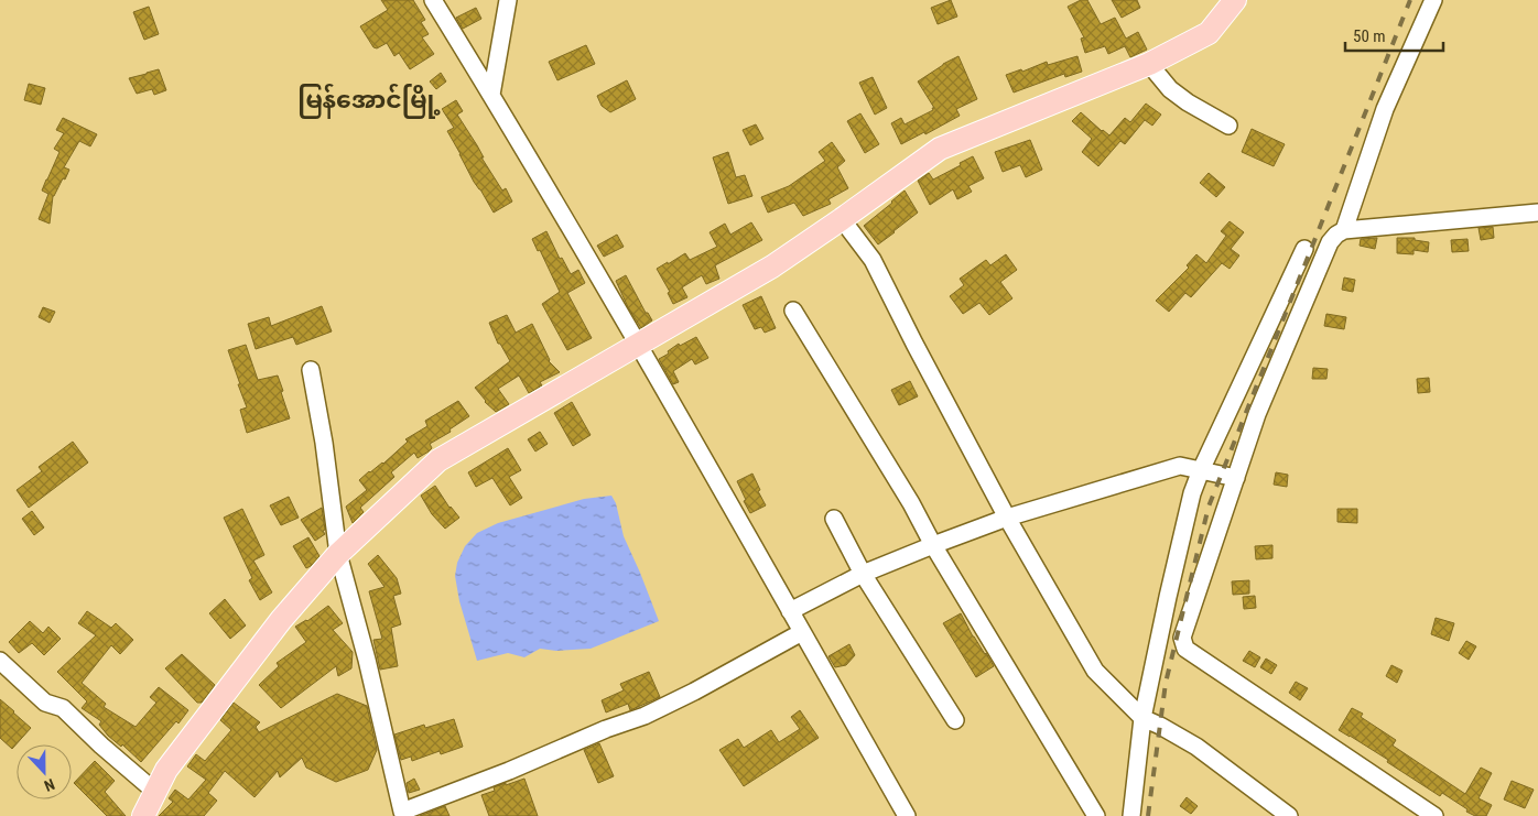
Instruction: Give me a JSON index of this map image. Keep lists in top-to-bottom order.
{
  "districts": ["မြန်အောင်မြို့"],
  "scale_bar": "50 m",
  "north": "bottom"
}
